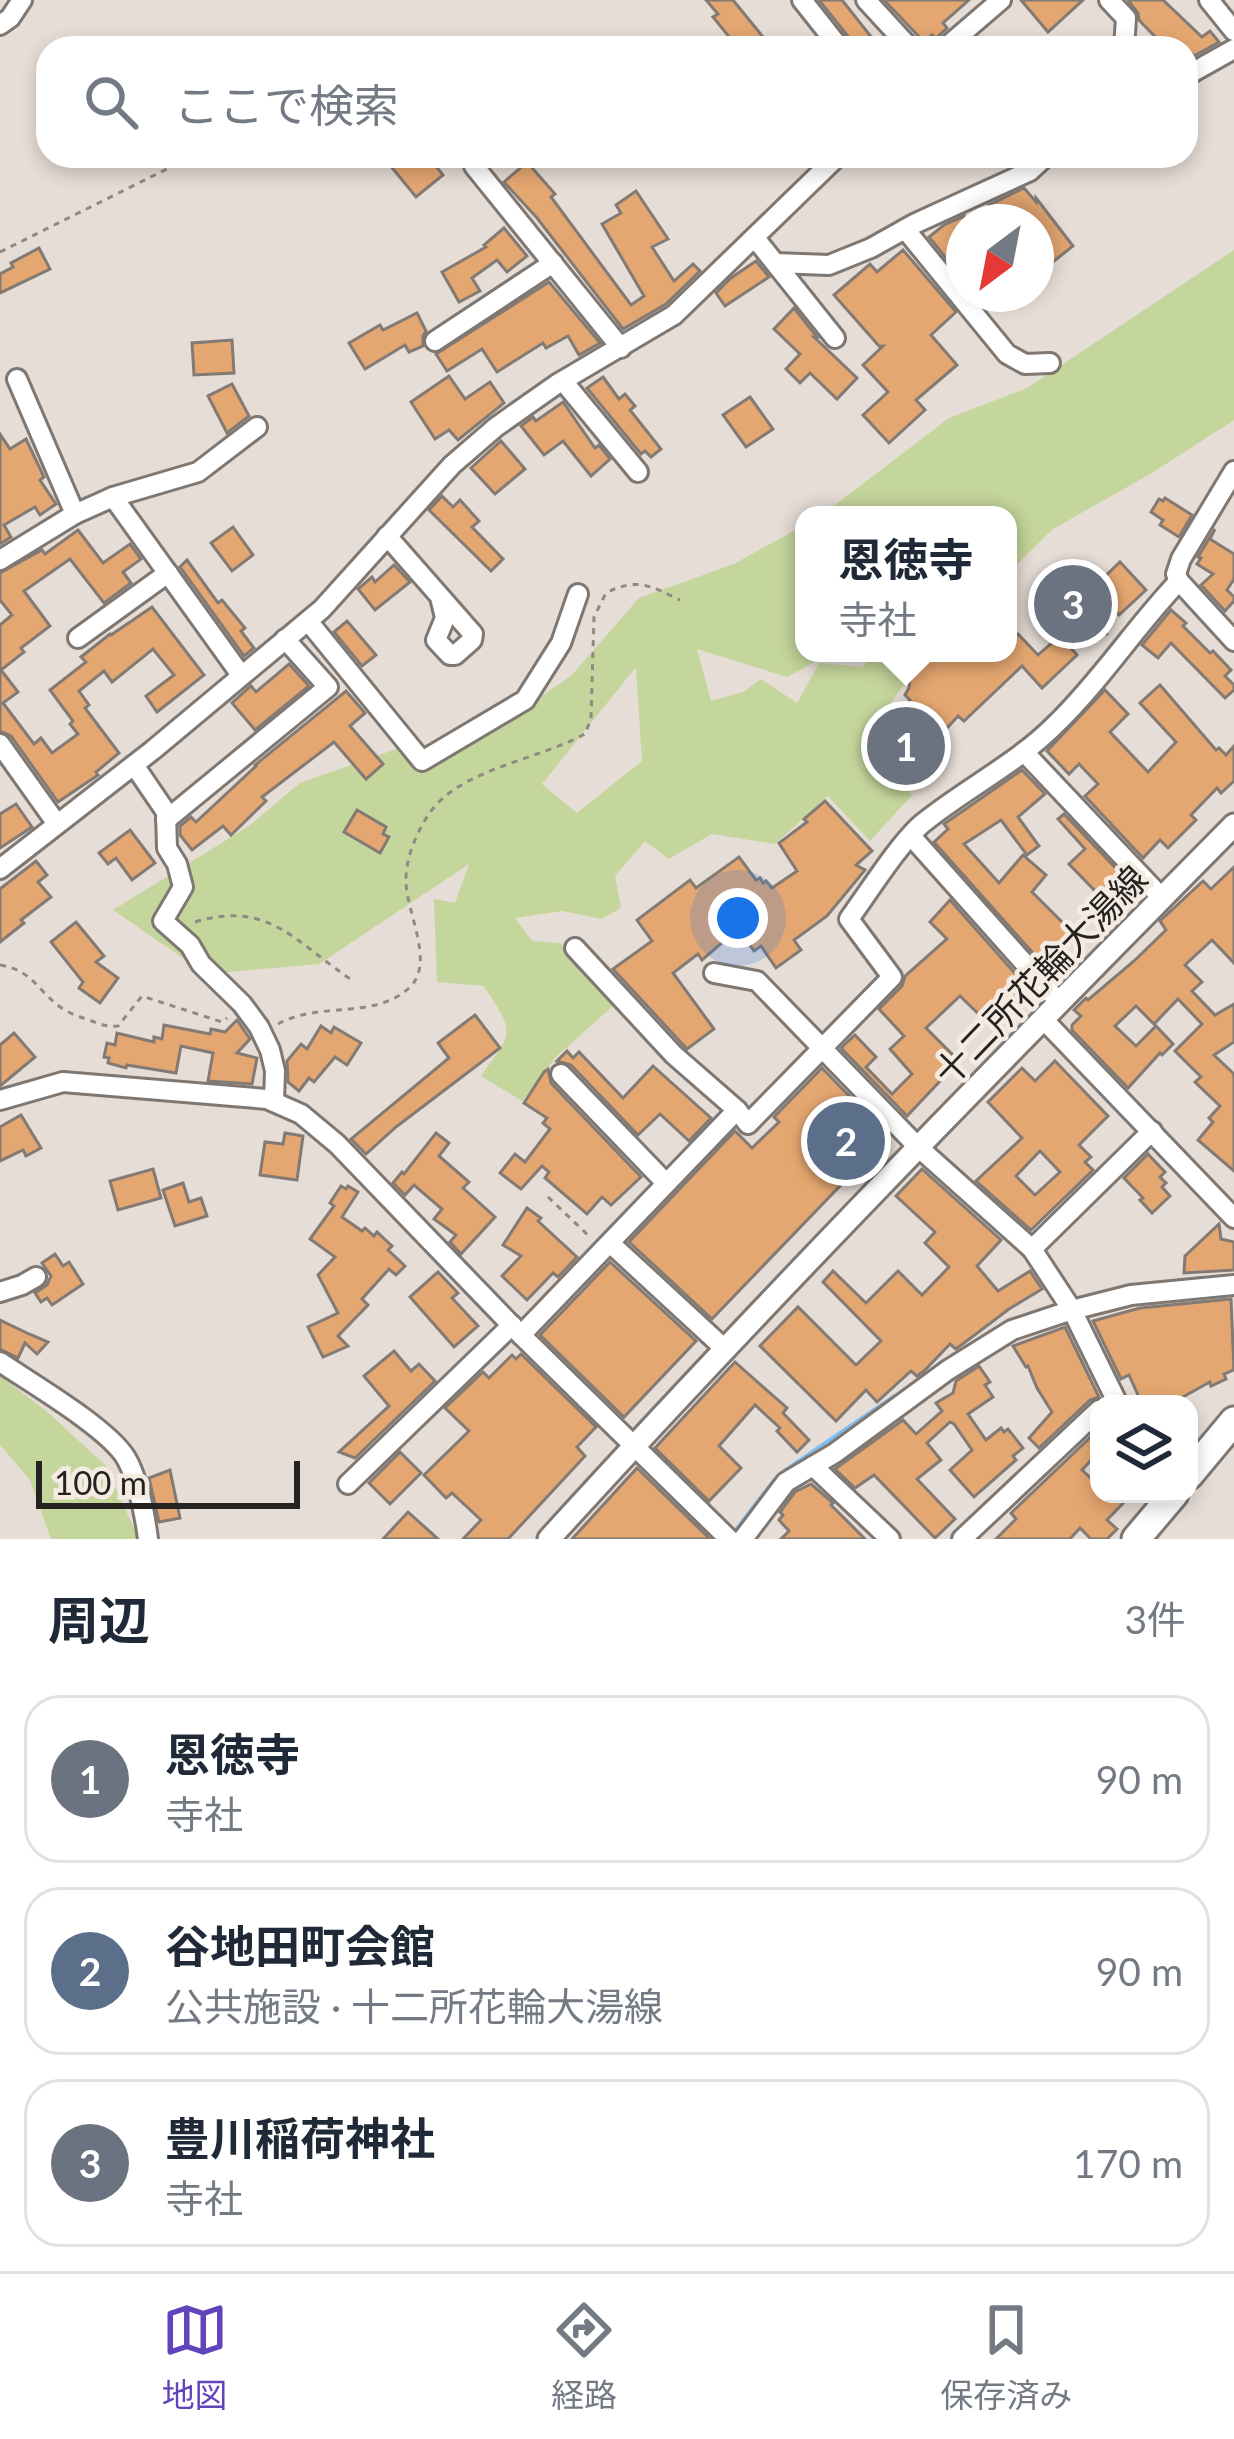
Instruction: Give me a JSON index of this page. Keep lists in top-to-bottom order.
{
  "streets": {
    "main road": ["十二所花輪大湯線"]
  },
  "scale_bar": "100 m",
  "north": "bottom left",
  "page": {
    "search": "ここで検索",
    "popup": ["恩徳寺", "寺社"],
    "pins": ["3", "1", "2"],
    "scale": "100 m",
    "heading": ["周辺", "3件"],
    "list": [
      {
        "mark": "1",
        "name": "恩徳寺",
        "note": "寺社",
        "value": "90 m"
      },
      {
        "mark": "2",
        "name": "谷地田町会館",
        "note": "公共施設 · 十二所花輪大湯線",
        "value": "90 m"
      },
      {
        "mark": "3",
        "name": "豊川稲荷神社",
        "note": "寺社",
        "value": "170 m"
      }
    ],
    "nav": ["地図", "経路", "保存済み"]
  }
}
